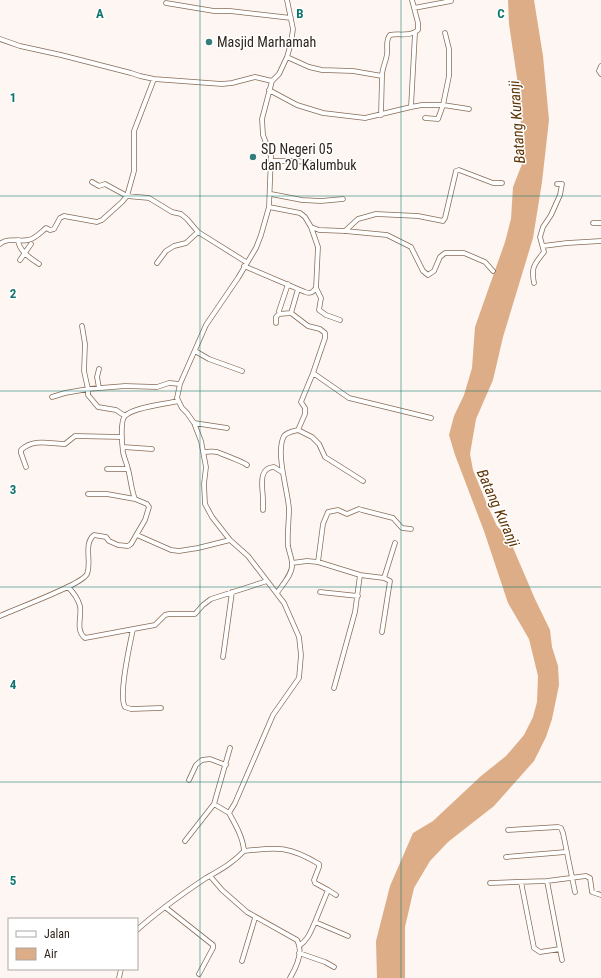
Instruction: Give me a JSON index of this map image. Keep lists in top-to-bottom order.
{
  "water": ["Batang Kuranji"],
  "places": ["Masjid Marhamah", "SD Negeri 05 dan 20 Kalumbuk"],
  "legend": ["Jalan", "Air"],
  "grid": {
    "columns": ["A", "B", "C"],
    "rows": [
      "1",
      "2",
      "3",
      "4",
      "5"
    ]
  }
}
